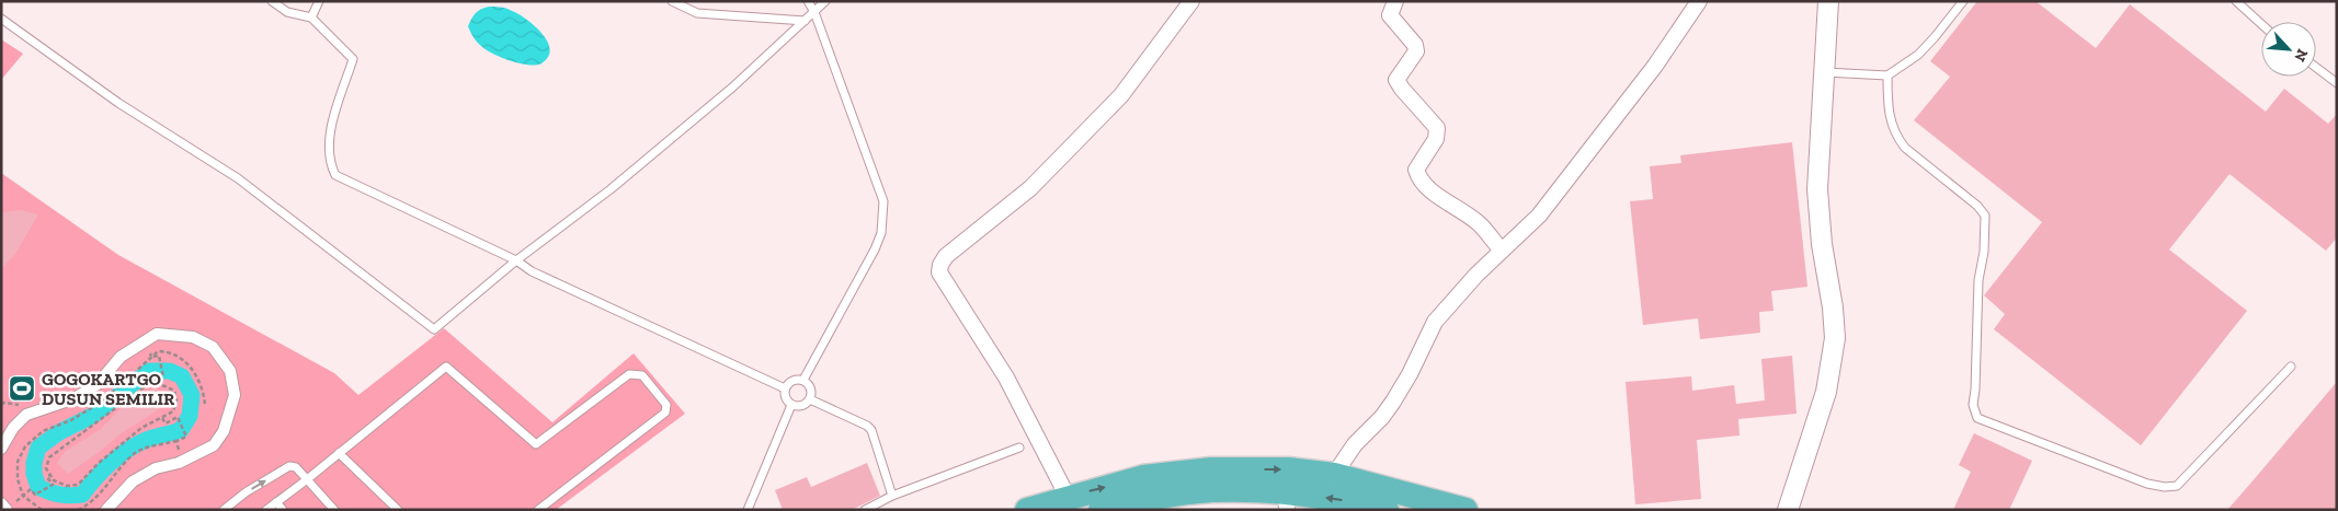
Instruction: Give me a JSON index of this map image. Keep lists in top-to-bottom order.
{
  "places": {
    "sports": ["GOGOKARTGO DUSUN SEMILIR"]
  },
  "north": "bottom right"
}
